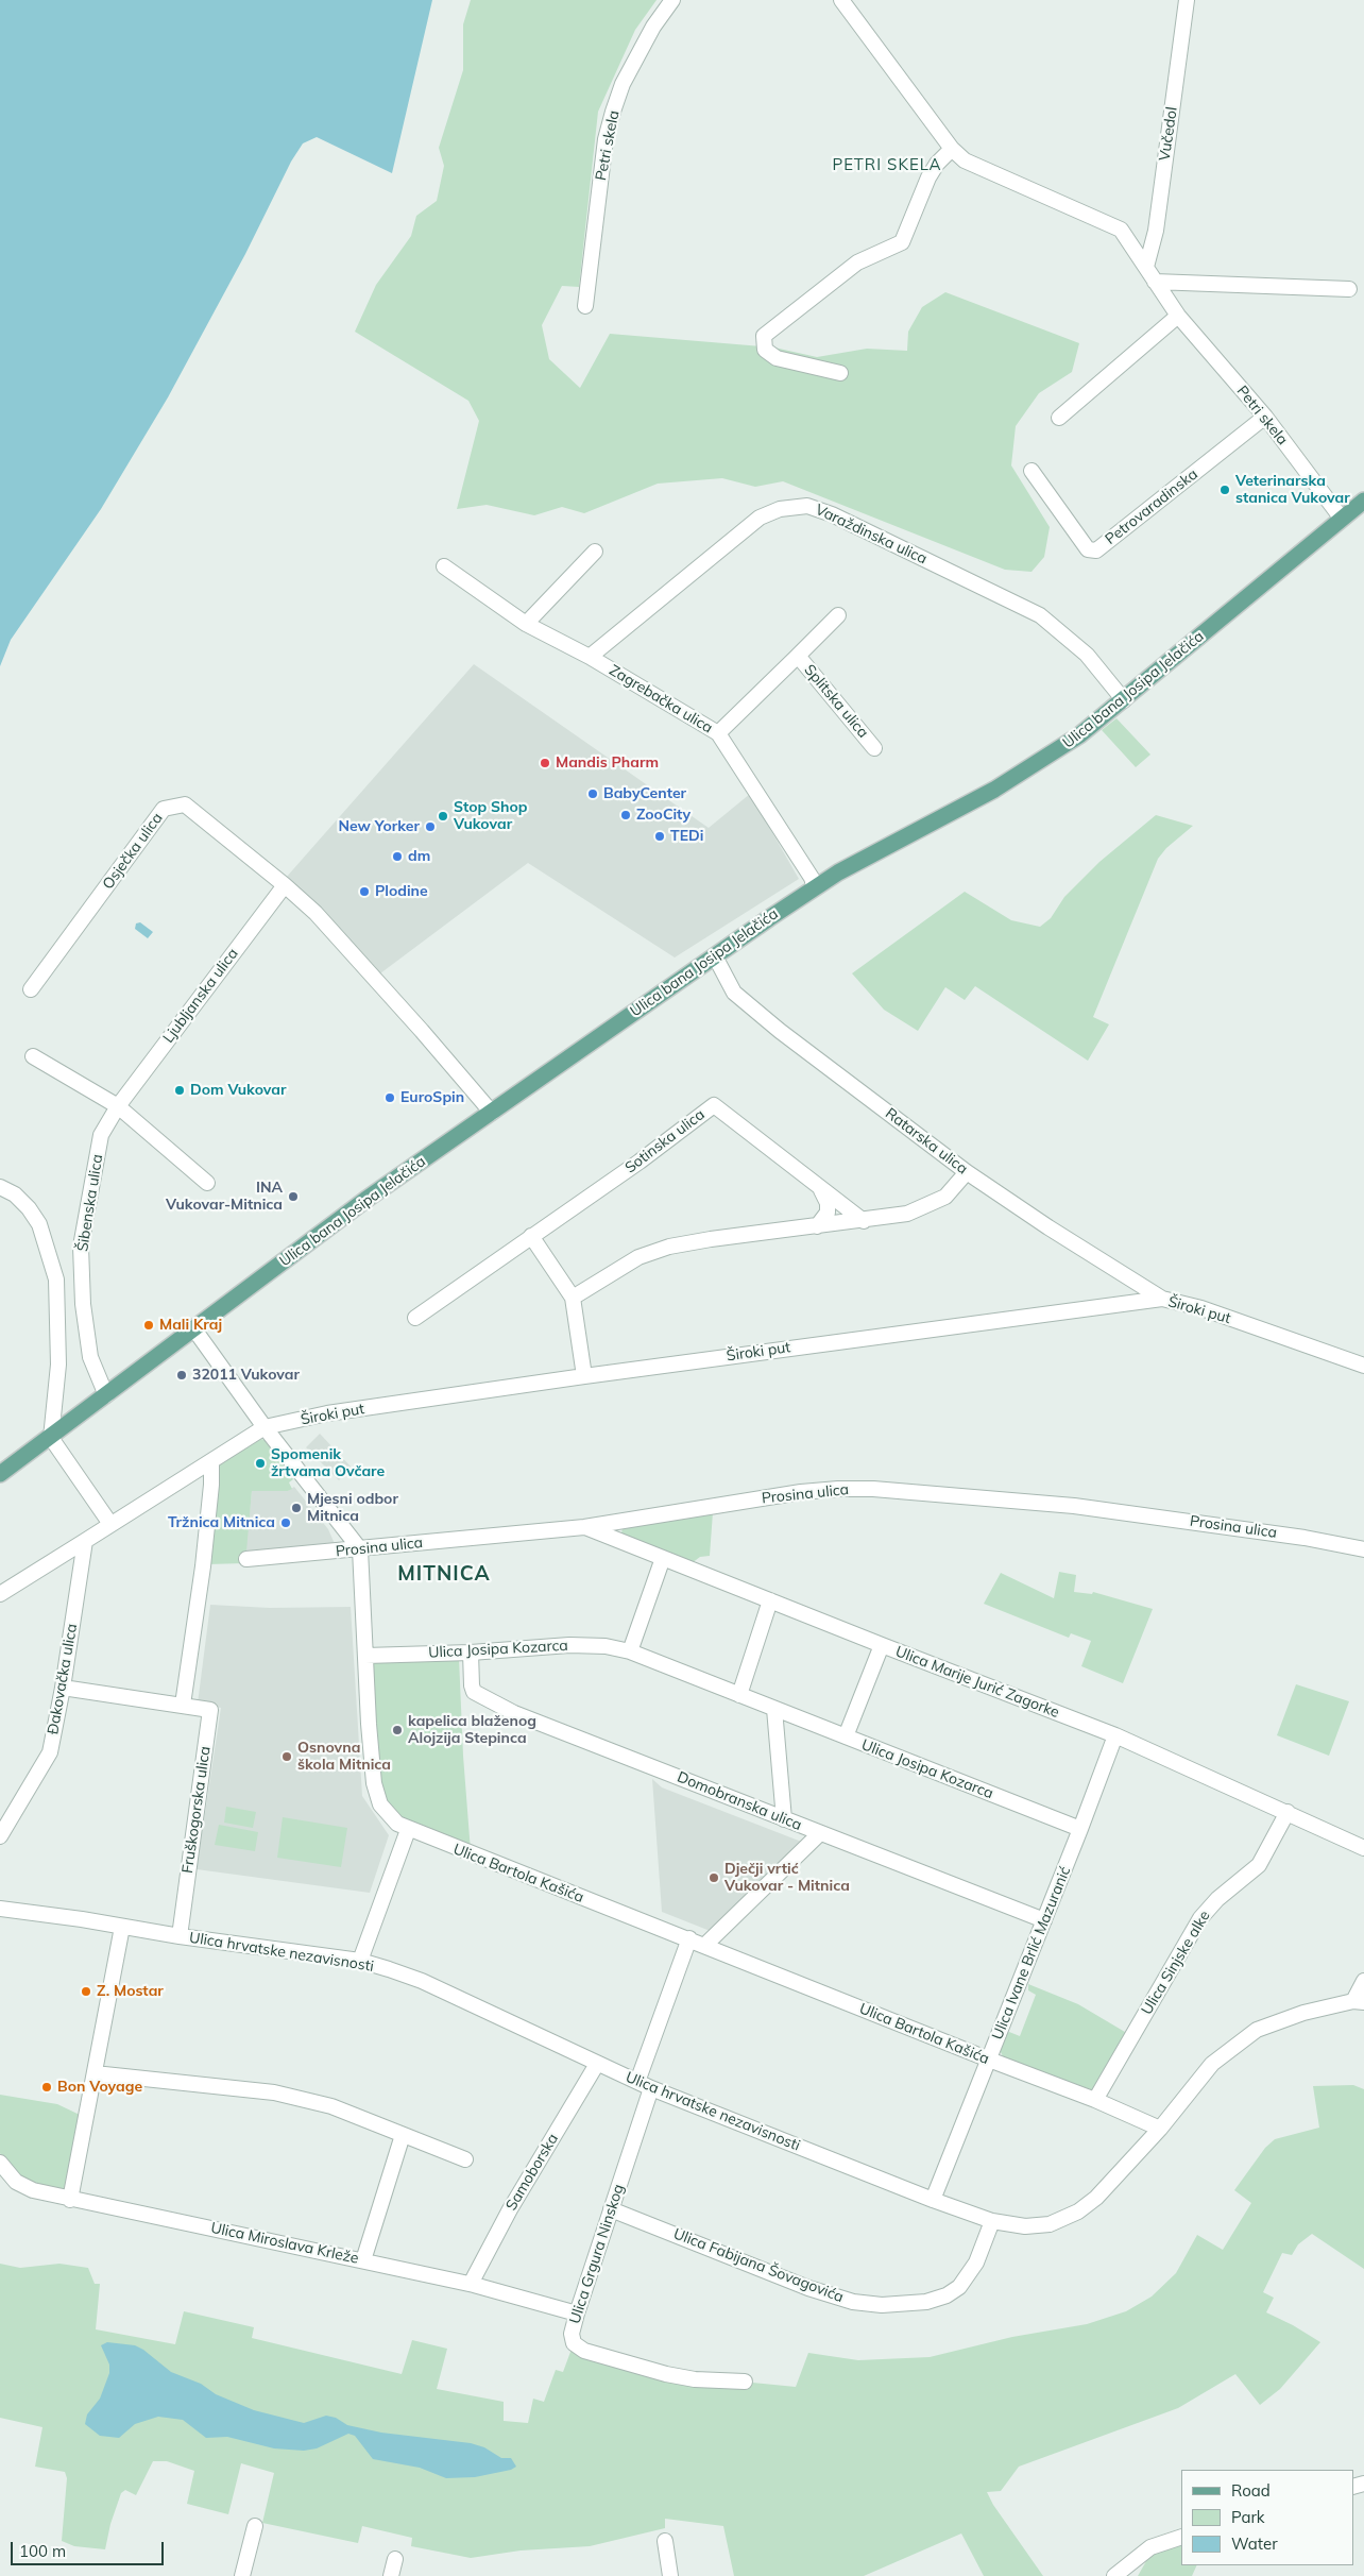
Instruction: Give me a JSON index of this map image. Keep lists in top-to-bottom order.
{
  "streets": {
    "main road": ["Ulica bana Josipa Jelačića"],
    "street": [
      "Vučedol",
      "Petri skela",
      "Petrovaradinska",
      "Varaždinska ulica",
      "Zagrebačka ulica",
      "Splitska ulica",
      "Osječka ulica",
      "Ljubljanska ulica",
      "Sotinska ulica",
      "Ratarska ulica",
      "Šibenska ulica",
      "Široki put",
      "Prosina ulica",
      "Ulica Josipa Kozarca",
      "Đakovačka ulica",
      "Ulica Marije Jurić Zagorke",
      "Domobranska ulica",
      "Fruškogorska ulica",
      "Ulica Bartola Kašića",
      "Ulica hrvatske nezavisnosti",
      "Ulica Ivane Brlić Mazuranić",
      "Ulica Sinjske alke",
      "Samoborska",
      "Ulica Miroslava Krleže",
      "Ulica Grgura Ninskog",
      "Ulica Fabijana Šovagovića"
    ]
  },
  "crossings": [
    ["Vučedol", "Petri skela"],
    ["Petri skela", "Petrovaradinska"],
    ["Petri skela", "Ulica bana Josipa Jelačića"],
    ["Varaždinska ulica", "Ulica bana Josipa Jelačića"],
    ["Varaždinska ulica", "Zagrebačka ulica"],
    ["Ulica bana Josipa Jelačića", "Zagrebačka ulica"],
    ["Ulica bana Josipa Jelačića", "Ratarska ulica"],
    ["Ulica bana Josipa Jelačića", "Šibenska ulica"],
    ["Zagrebačka ulica", "Splitska ulica"],
    ["Osječka ulica", "Ljubljanska ulica"],
    ["Ljubljanska ulica", "Šibenska ulica"],
    ["Ratarska ulica", "Široki put"],
    ["Prosina ulica", "Ulica Marije Jurić Zagorke"],
    ["Prosina ulica", "Ulica Bartola Kašića"],
    ["Ulica Josipa Kozarca", "Domobranska ulica"],
    ["Ulica Josipa Kozarca", "Ulica Bartola Kašića"],
    ["Ulica Josipa Kozarca", "Ulica Ivane Brlić Mazuranić"],
    ["Đakovačka ulica", "Fruškogorska ulica"],
    ["Ulica Marije Jurić Zagorke", "Ulica Ivane Brlić Mazuranić"],
    ["Ulica Marije Jurić Zagorke", "Ulica Sinjske alke"],
    ["Domobranska ulica", "Ulica Ivane Brlić Mazuranić"],
    ["Fruškogorska ulica", "Ulica hrvatske nezavisnosti"],
    ["Ulica Bartola Kašića", "Ulica hrvatske nezavisnosti"],
    ["Ulica Bartola Kašića", "Ulica Ivane Brlić Mazuranić"],
    ["Ulica Bartola Kašića", "Ulica Sinjske alke"],
    ["Ulica hrvatske nezavisnosti", "Ulica Ivane Brlić Mazuranić"],
    ["Ulica hrvatske nezavisnosti", "Samoborska"],
    ["Ulica hrvatske nezavisnosti", "Ulica Grgura Ninskog"],
    ["Ulica hrvatske nezavisnosti", "Ulica Fabijana Šovagovića"],
    ["Samoborska", "Ulica Miroslava Krleže"],
    ["Ulica Miroslava Krleže", "Ulica Grgura Ninskog"],
    ["Ulica Grgura Ninskog", "Ulica Fabijana Šovagovića"]
  ],
  "districts": ["PETRI SKELA", "MITNICA"],
  "places": [
    "Veterinarska stanica Vukovar",
    "Mandis Pharm",
    "BabyCenter",
    "ZooCity",
    "Stop Shop Vukovar",
    "New Yorker",
    "TEDi",
    "dm",
    "Plodine",
    "Dom Vukovar",
    "EuroSpin",
    "INA Vukovar-Mitnica",
    "Mali Kraj",
    "32011 Vukovar",
    "Spomenik žrtvama Ovčare",
    "Mjesni odbor Mitnica",
    "Tržnica Mitnica",
    "kapelica blaženog Alojzija Stepinca",
    "Osnovna škola Mitnica",
    "Dječji vrtić Vukovar - Mitnica",
    "Z. Mostar",
    "Bon Voyage"
  ],
  "legend": ["Road", "Park", "Water"],
  "scale_bar": "100 m"
}
